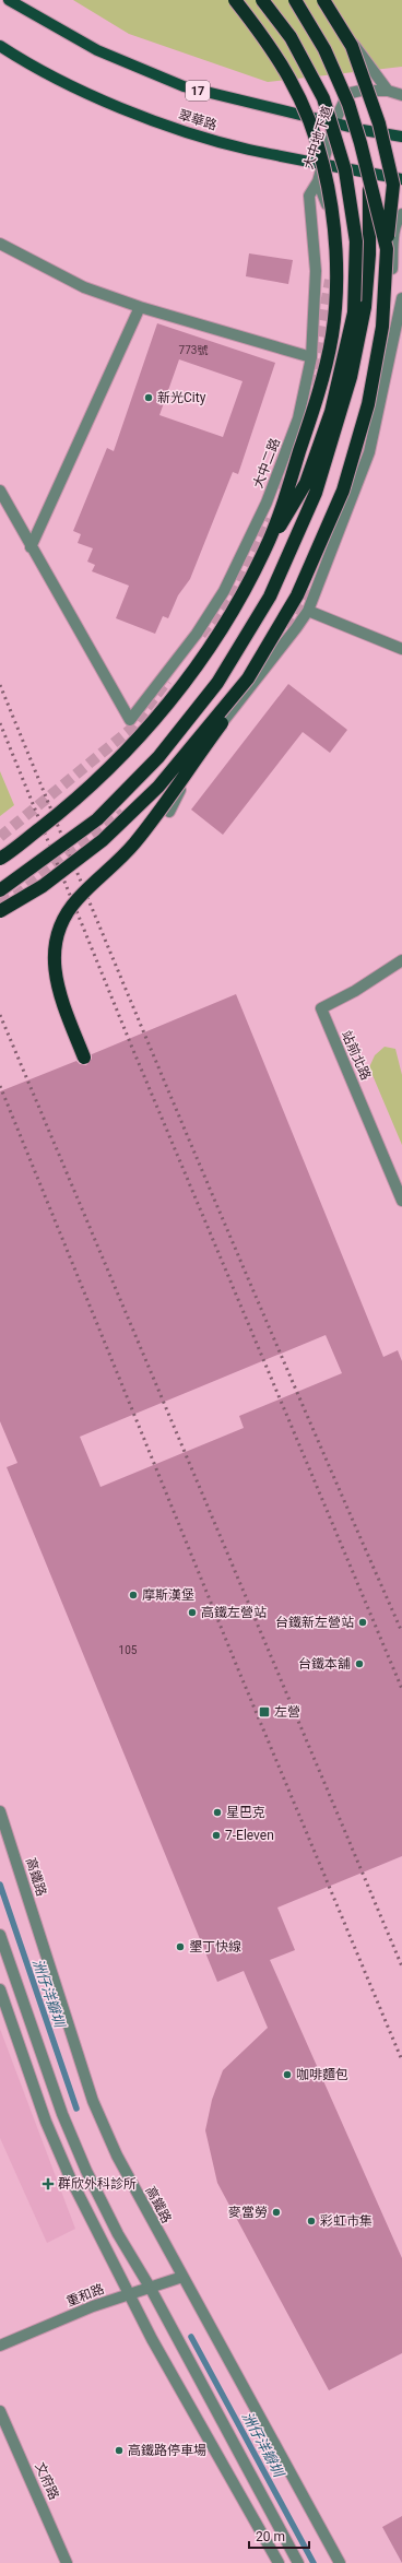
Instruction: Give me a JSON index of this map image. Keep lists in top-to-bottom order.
{
  "streets": {
    "main road": ["17", "翠華路"],
    "street": [
      "大中地下道",
      "大中二路",
      "站前北路",
      "高鐵路",
      "重和路",
      "文府路"
    ]
  },
  "crossings": [
    ["17", "大中地下道"],
    ["翠華路", "大中地下道"],
    ["大中地下道", "大中二路"],
    ["高鐵路", "重和路"]
  ],
  "water": ["洲仔洋瓣圳"],
  "places": {
    "other": [
      "新光City",
      "摩斯漢堡",
      "高鐵左營站",
      "台鐵新左營站",
      "台鐵本舖",
      "星巴克",
      "7-Eleven",
      "墾丁快線",
      "咖啡麵包",
      "麥當勞",
      "彩虹市集",
      "高鐵路停車場"
    ],
    "transit": ["左營"],
    "health": ["群欣外科診所"]
  },
  "house_numbers": ["773號", "105"],
  "scale_bar": "20 m"
}
